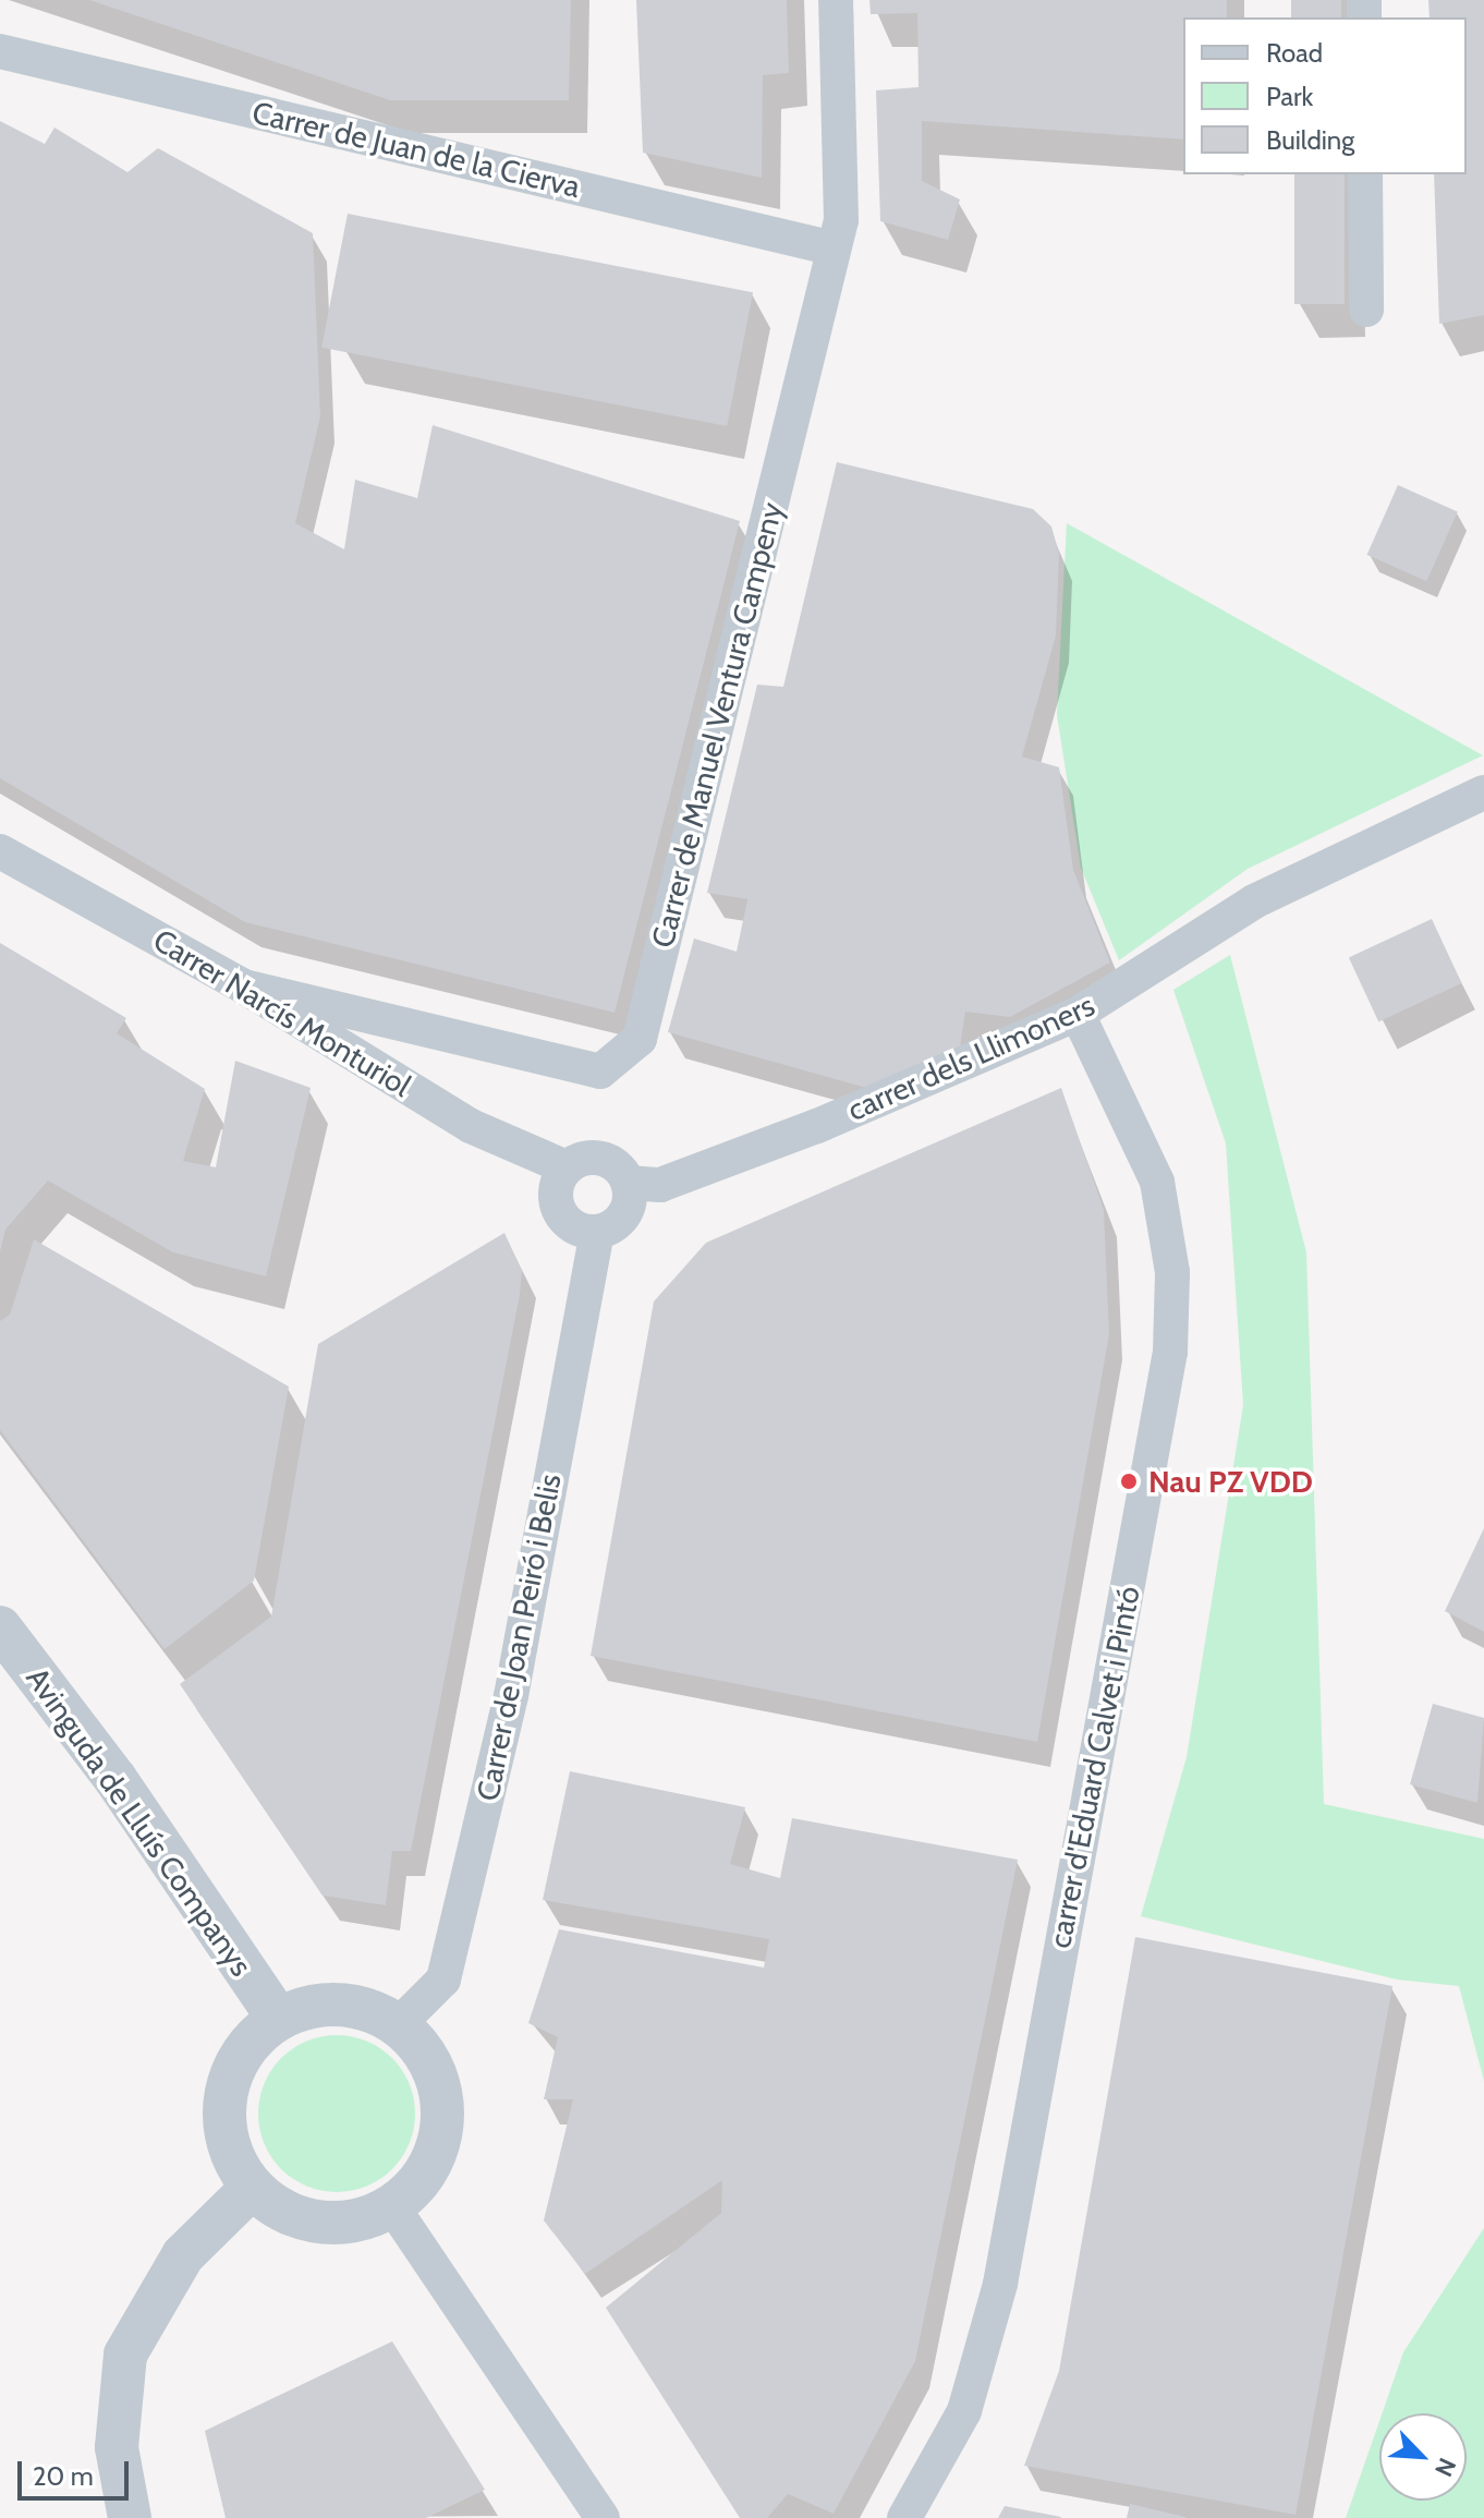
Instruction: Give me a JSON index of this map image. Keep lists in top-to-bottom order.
{
  "streets": {
    "street": [
      "Carrer de Juan de la Cierva",
      "Carrer de Manuel Ventura Campeny",
      "Carrer Narcís Monturiol",
      "carrer dels Llimoners",
      "Carrer de Joan Peiró i Belis",
      "carrer d'Eduard Calvet i Pintó",
      "Avinguda de Lluís Companys"
    ]
  },
  "crossings": [
    ["Carrer de Juan de la Cierva", "Carrer de Manuel Ventura Campeny"],
    ["Carrer de Manuel Ventura Campeny", "Carrer Narcís Monturiol"],
    ["Carrer Narcís Monturiol", "carrer dels Llimoners"],
    ["Carrer Narcís Monturiol", "Carrer de Joan Peiró i Belis"],
    ["carrer dels Llimoners", "Carrer de Joan Peiró i Belis"],
    ["carrer dels Llimoners", "carrer d'Eduard Calvet i Pintó"],
    ["Carrer de Joan Peiró i Belis", "Avinguda de Lluís Companys"]
  ],
  "places": ["Nau PZ VDD"],
  "legend": ["Road", "Park", "Building"],
  "scale_bar": "20 m",
  "north": "bottom right"
}
